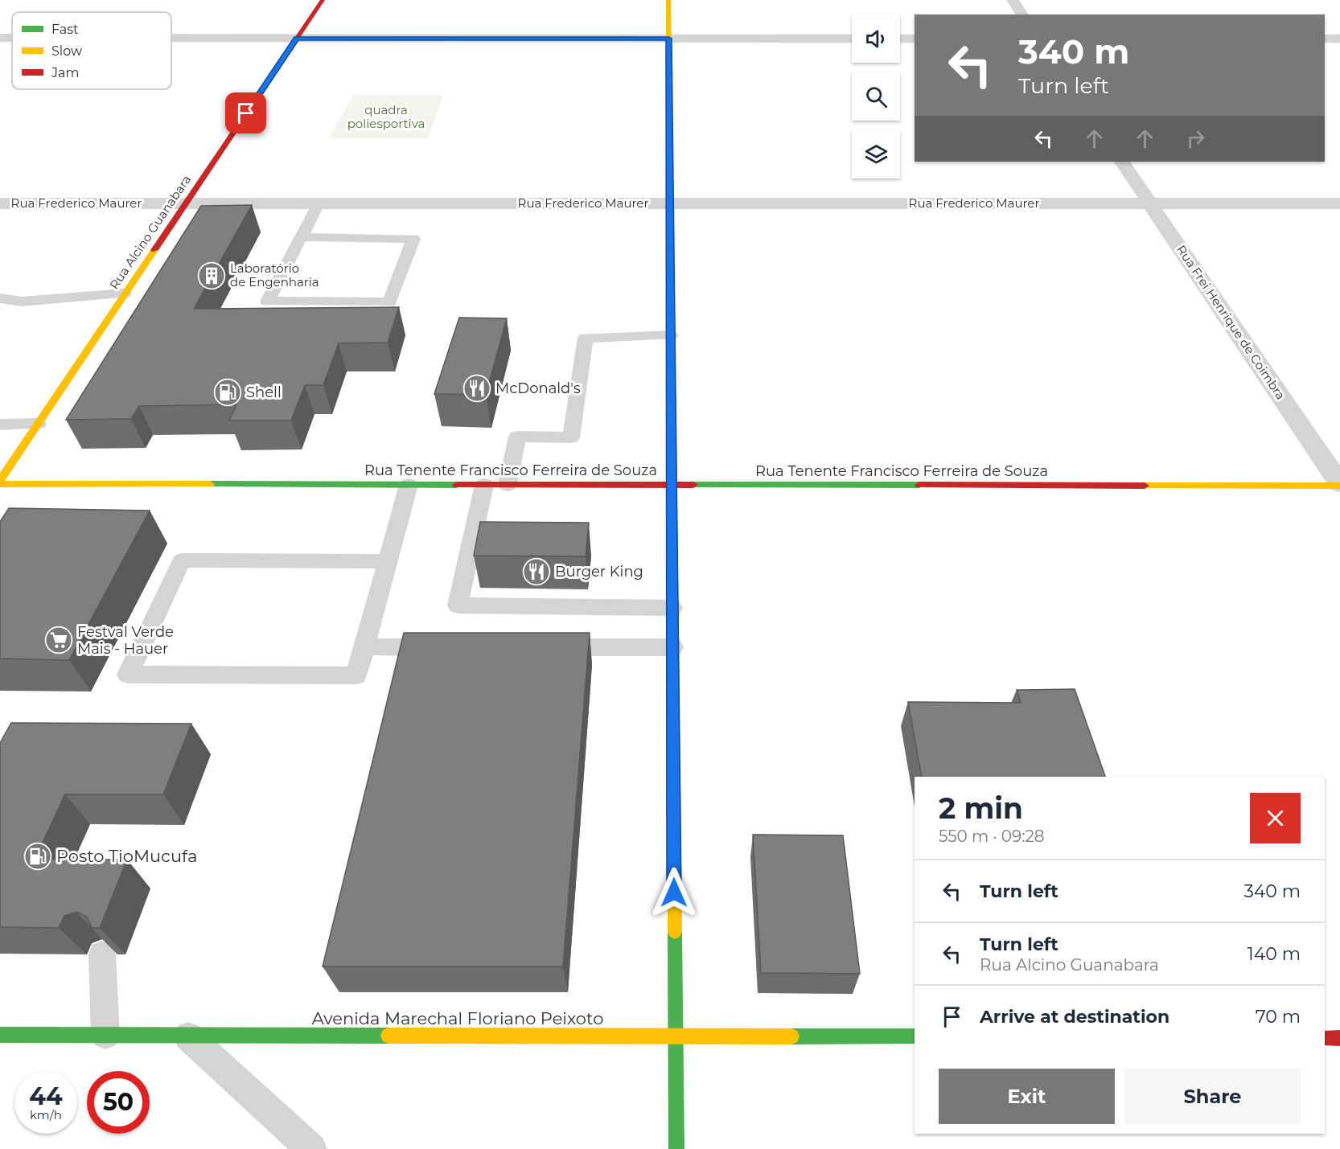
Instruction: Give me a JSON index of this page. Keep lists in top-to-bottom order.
{
  "streets": {
    "main road": ["Rua Alcino Guanabara", "Rua Tenente Francisco Ferreira de Souza", "Avenida Marechal Floriano Peixoto"],
    "street": ["Rua Frederico Maurer", "Rua Frei Henrique de Coimbra"]
  },
  "crossings": [
    ["Rua Frederico Maurer", "Rua Alcino Guanabara"],
    ["Rua Frederico Maurer", "Rua Frei Henrique de Coimbra"],
    ["Rua Frei Henrique de Coimbra", "Rua Tenente Francisco Ferreira de Souza"]
  ],
  "parks": ["quadra poliesportiva"],
  "places": {
    "building": ["Laboratório de Engenharia"],
    "restaurant": ["McDonald's", "Burger King"],
    "fuel station": ["Shell", "Posto TioMucufa"],
    "supermarket": ["Festval Verde Mais - Hauer"]
  },
  "legend": ["Fast", "Slow", "Jam"],
  "page": {
    "turn": ["340 m", "Turn left"],
    "heading": ["2 min", "550 m · 09:28"],
    "list": [
      {
        "name": "Turn left",
        "value": "340 m"
      },
      {
        "name": "Turn left",
        "note": "Rua Alcino Guanabara",
        "value": "140 m"
      },
      {
        "name": "Arrive at destination",
        "value": "70 m"
      }
    ],
    "buttons": ["Exit", "Share"],
    "speed": "44 km/h",
    "limit": "50"
  }
}
